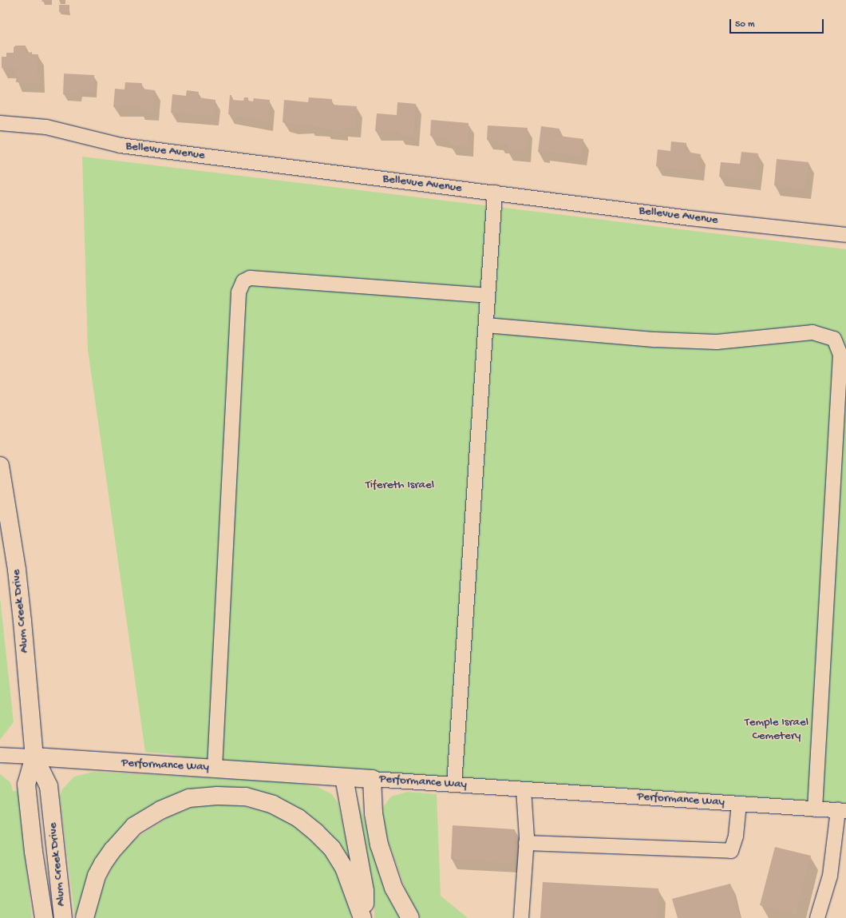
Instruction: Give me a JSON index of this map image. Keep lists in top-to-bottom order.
{
  "streets": {
    "main road": ["Alum Creek Drive", "Performance Way"],
    "street": ["Bellevue Avenue"]
  },
  "crossings": [
    ["Alum Creek Drive", "Performance Way"]
  ],
  "parks": ["Tifereth Israel", "Temple Israel Cemetery"],
  "scale_bar": "50 m"
}
